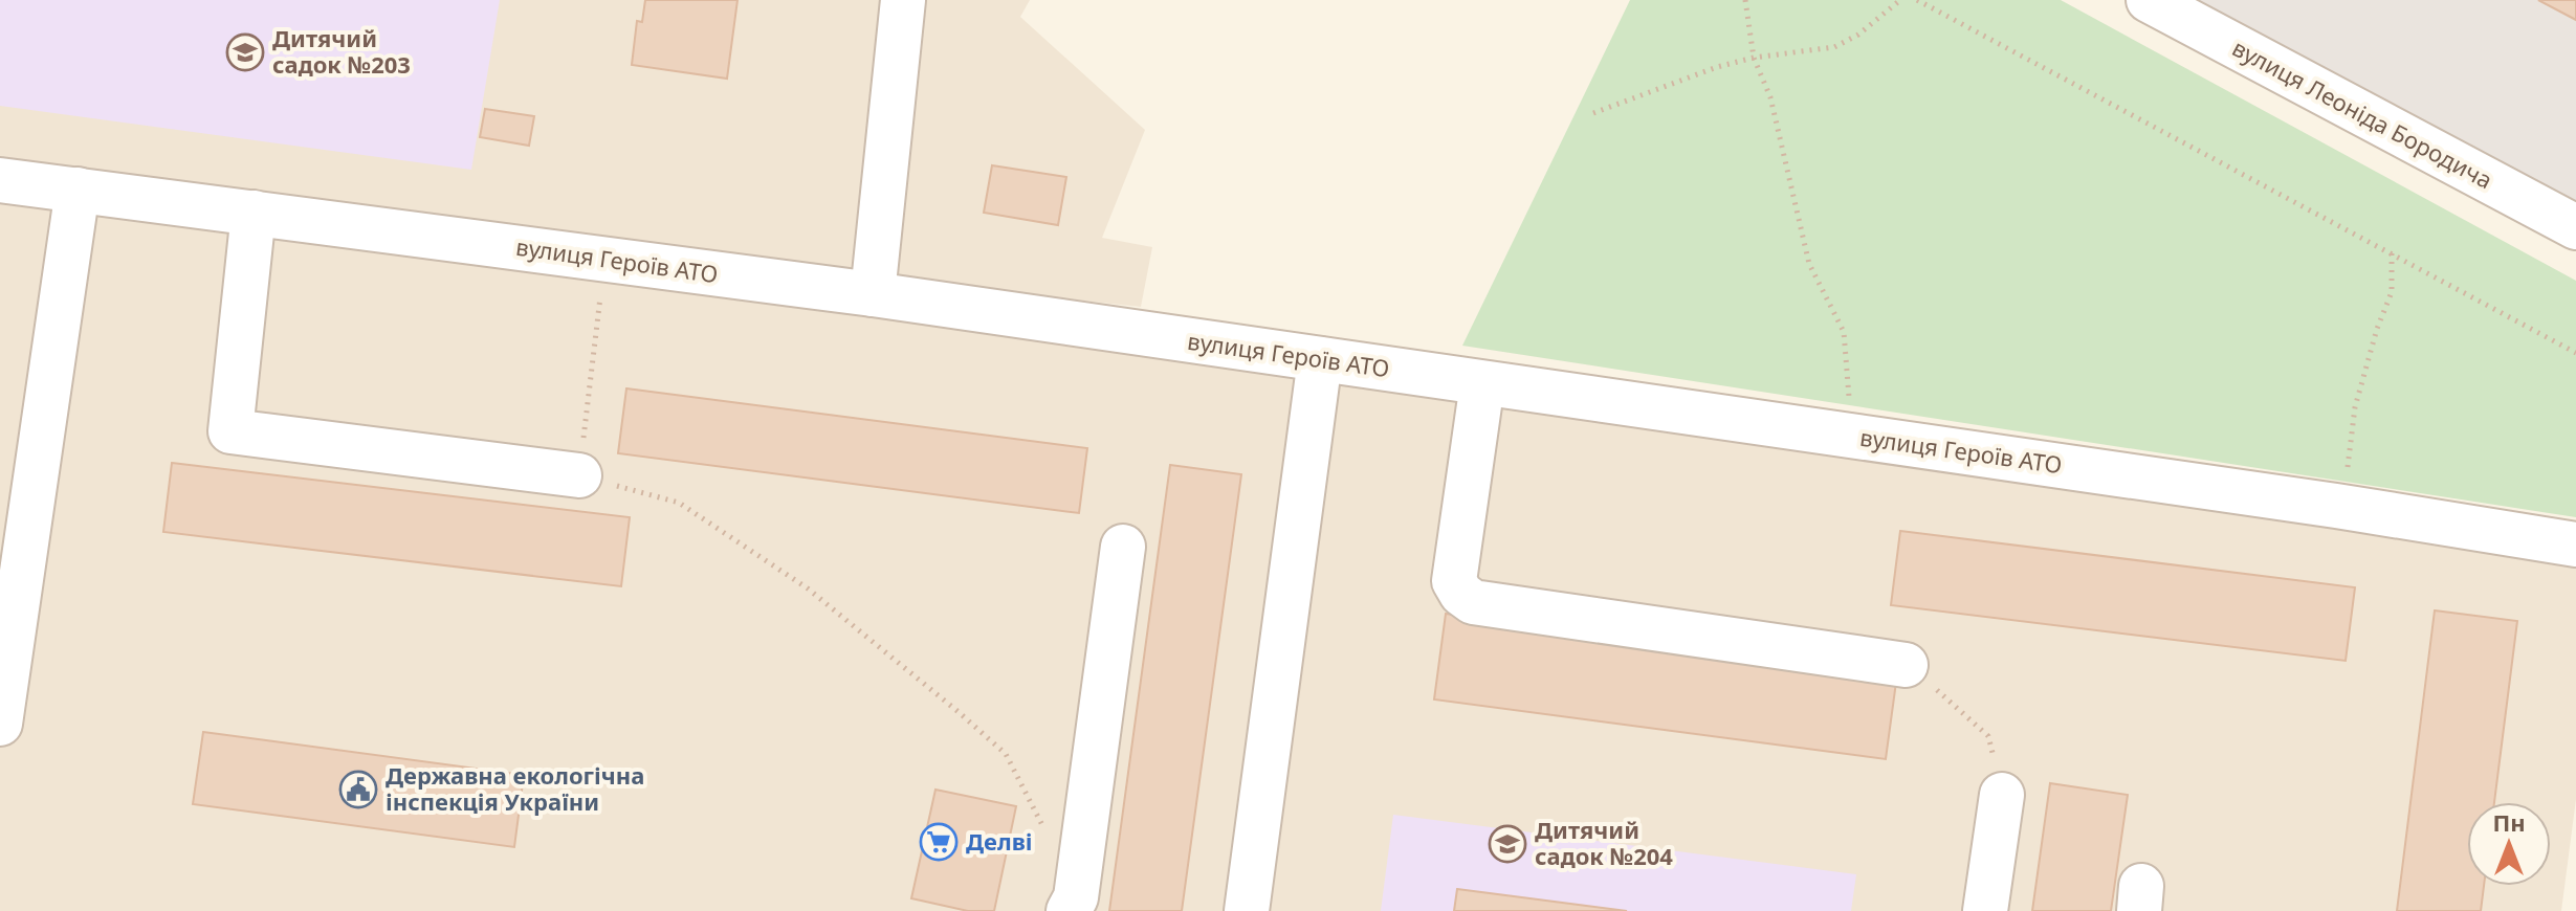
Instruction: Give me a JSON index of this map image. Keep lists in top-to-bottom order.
{
  "streets": {
    "street": ["вулиця Леоніда Бородича", "вулиця Героїв АТО"]
  },
  "places": {
    "school or university": ["Дитячий садок №203", "Дитячий садок №204"],
    "public building": ["Державна екологічна інспекція України"],
    "supermarket": ["Делві"]
  },
  "north": "top"
}
